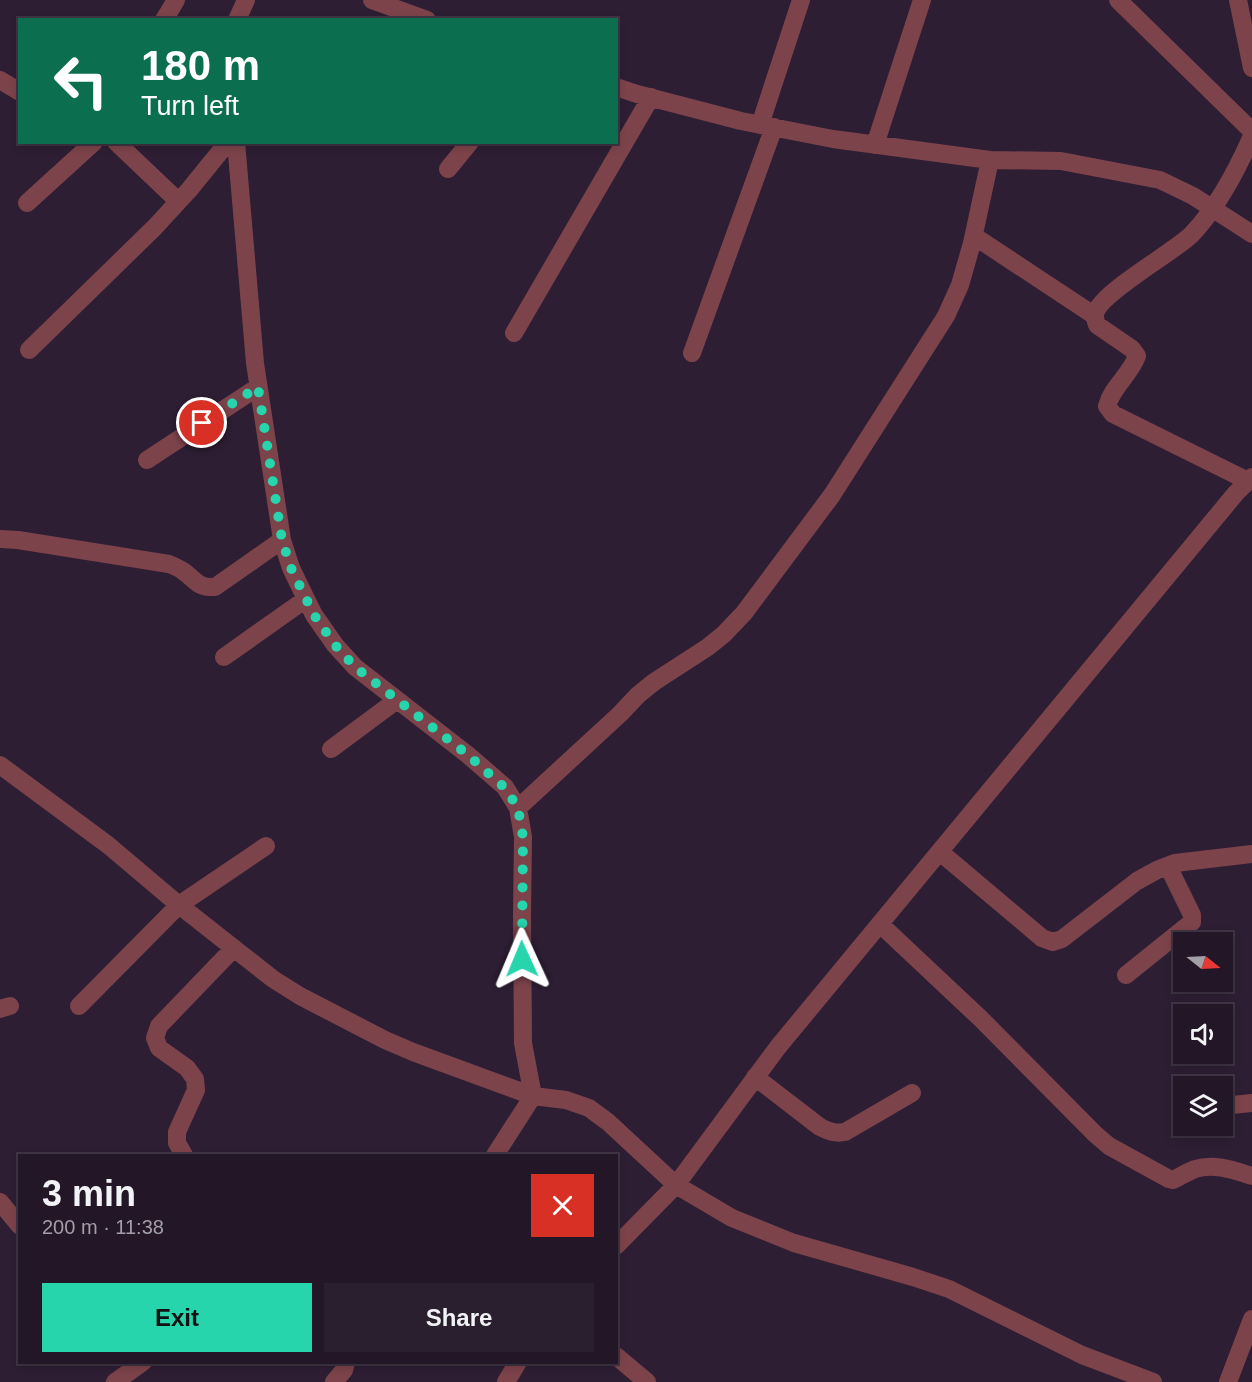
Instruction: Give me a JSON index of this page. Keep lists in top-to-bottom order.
{
  "north": "right",
  "page": {
    "turn": ["180 m", "Turn left"],
    "heading": ["3 min", "200 m · 11:38"],
    "buttons": ["Exit", "Share"]
  }
}
